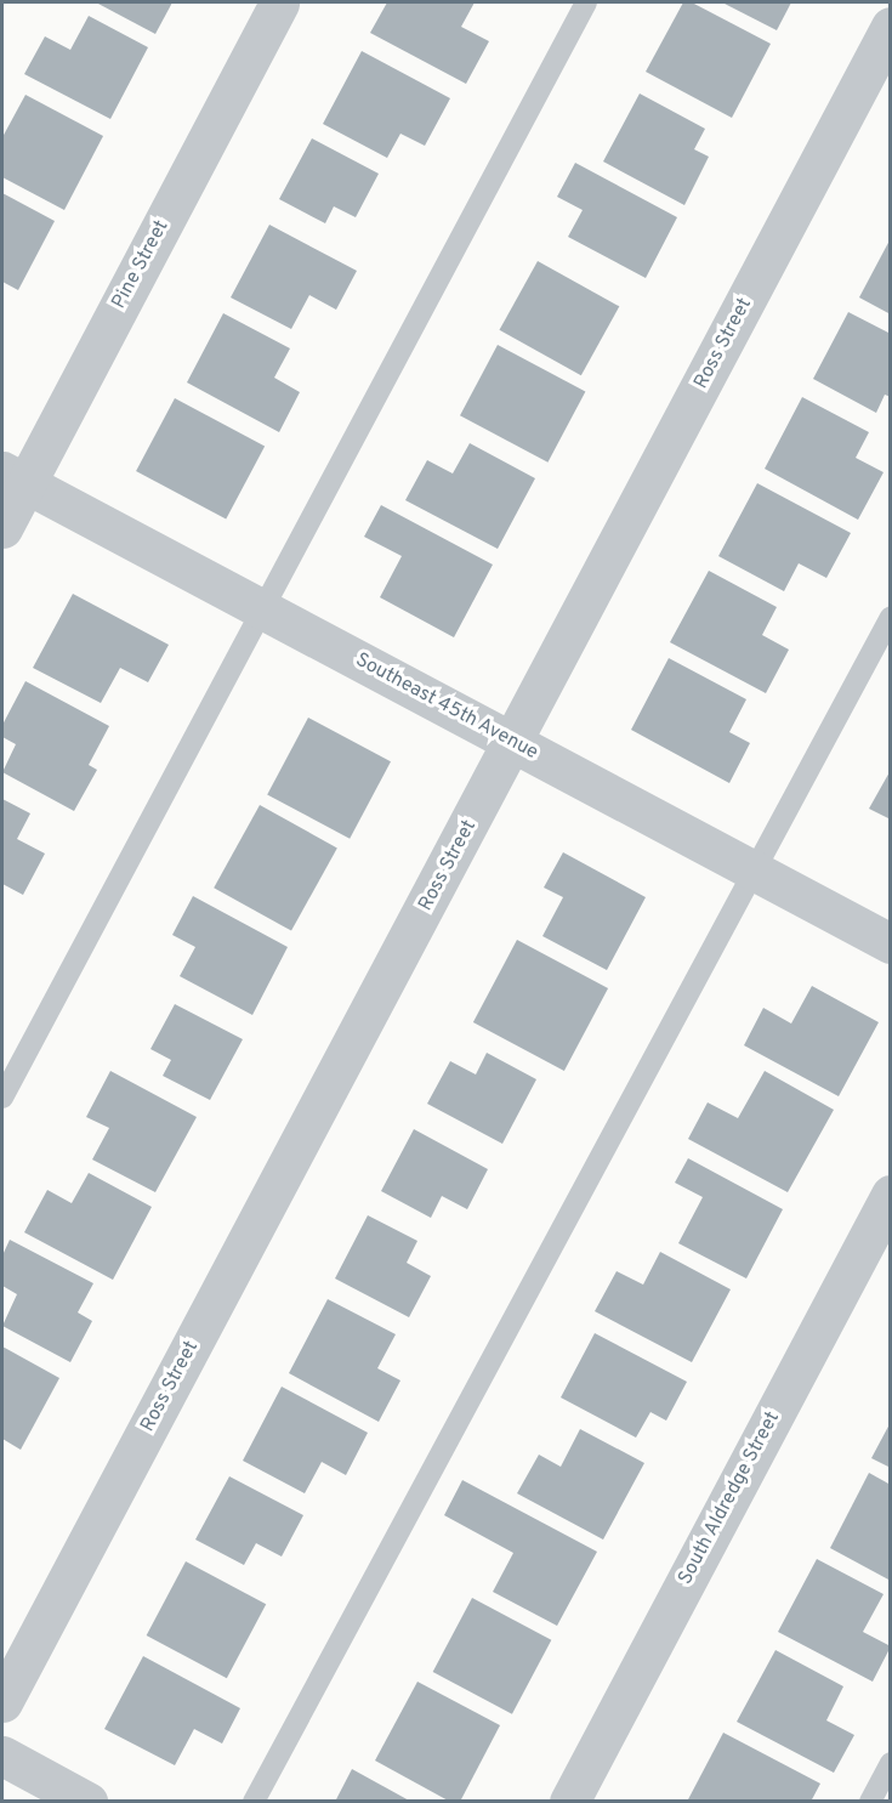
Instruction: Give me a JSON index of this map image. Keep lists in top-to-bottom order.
{
  "streets": {
    "street": [
      "Pine Street",
      "Ross Street",
      "Southeast 45th Avenue",
      "South Aldredge Street"
    ]
  },
  "crossings": [
    ["Pine Street", "Southeast 45th Avenue"],
    ["Ross Street", "Southeast 45th Avenue"]
  ]
}
